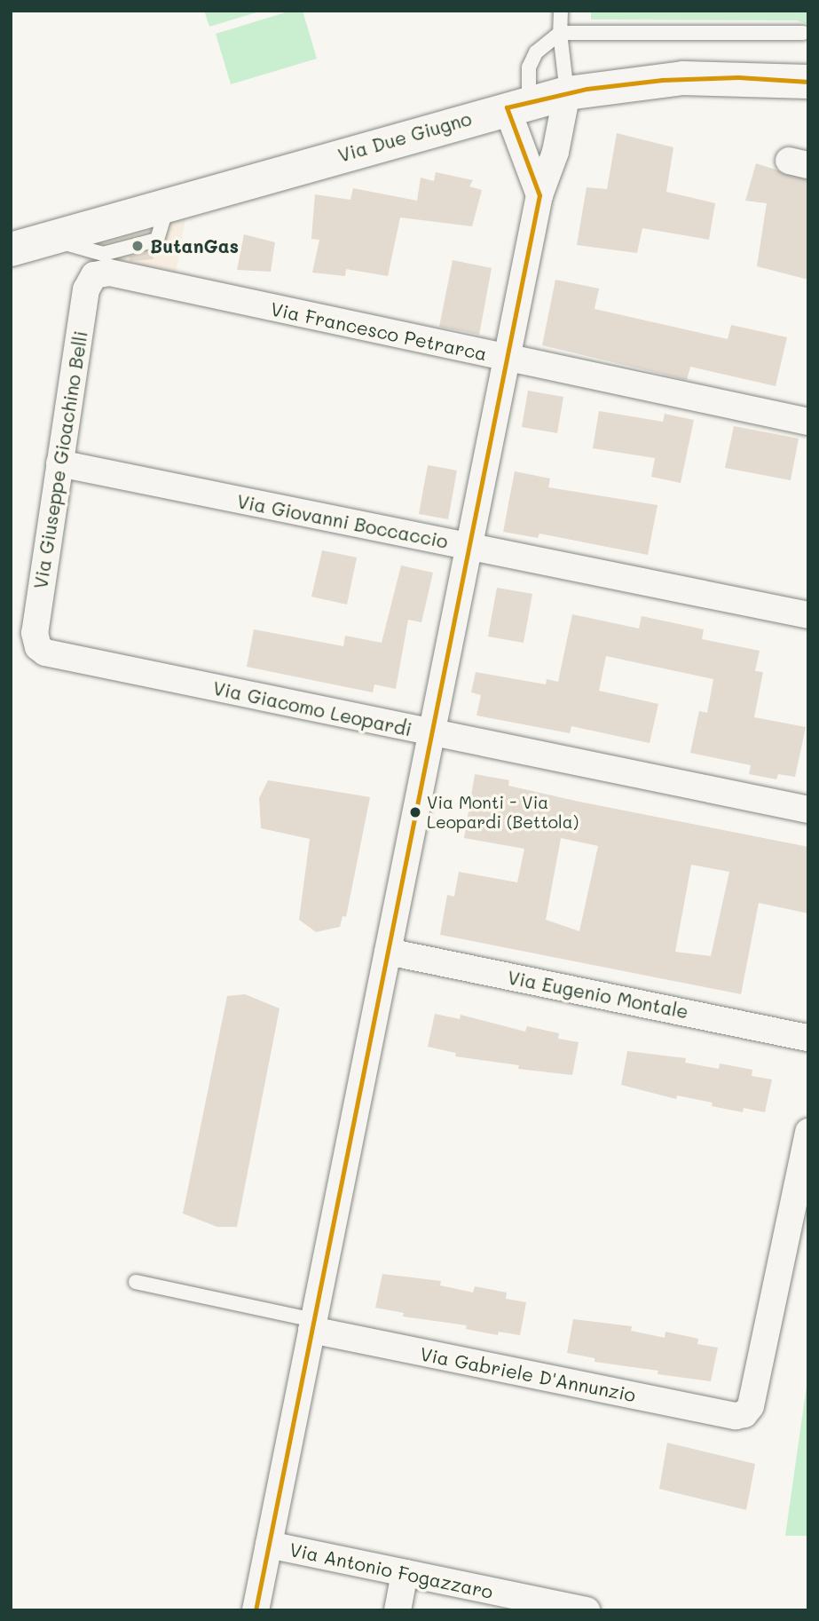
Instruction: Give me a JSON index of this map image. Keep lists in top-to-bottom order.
{
  "streets": {
    "main road": ["Via Due Giugno"],
    "street": [
      "Via Francesco Petrarca",
      "Via Giuseppe Gioachino Belli",
      "Via Giovanni Boccaccio",
      "Via Giacomo Leopardi",
      "Via Eugenio Montale",
      "Via Gabriele D'Annunzio",
      "Via Antonio Fogazzaro"
    ]
  },
  "crossings": [
    ["Via Francesco Petrarca", "Via Giuseppe Gioachino Belli"],
    ["Via Giuseppe Gioachino Belli", "Via Giovanni Boccaccio"],
    ["Via Giuseppe Gioachino Belli", "Via Giacomo Leopardi"]
  ],
  "places": ["ButanGas", "Via Monti - Via Leopardi (Bettola)"]
}
